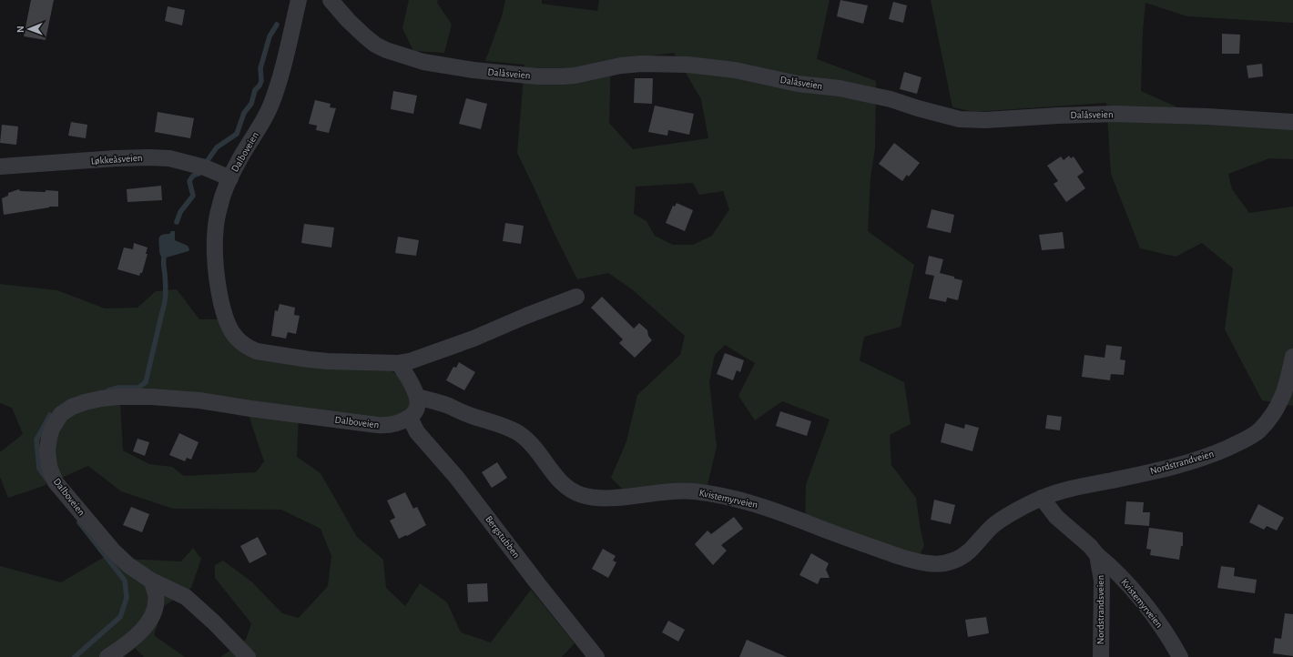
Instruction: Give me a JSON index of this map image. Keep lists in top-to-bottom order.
{
  "streets": {
    "street": [
      "Dalåsveien",
      "Dalboveien",
      "Løkkeåsveien",
      "Nordstrandveien",
      "Kvistemyrveien",
      "Bergstubben",
      "Nordstrandsveien"
    ]
  },
  "crossings": [
    ["Dalboveien", "Løkkeåsveien"],
    ["Dalboveien", "Bergstubben"],
    ["Nordstrandveien", "Kvistemyrveien"],
    ["Kvistemyrveien", "Nordstrandsveien"]
  ],
  "north": "left"
}
